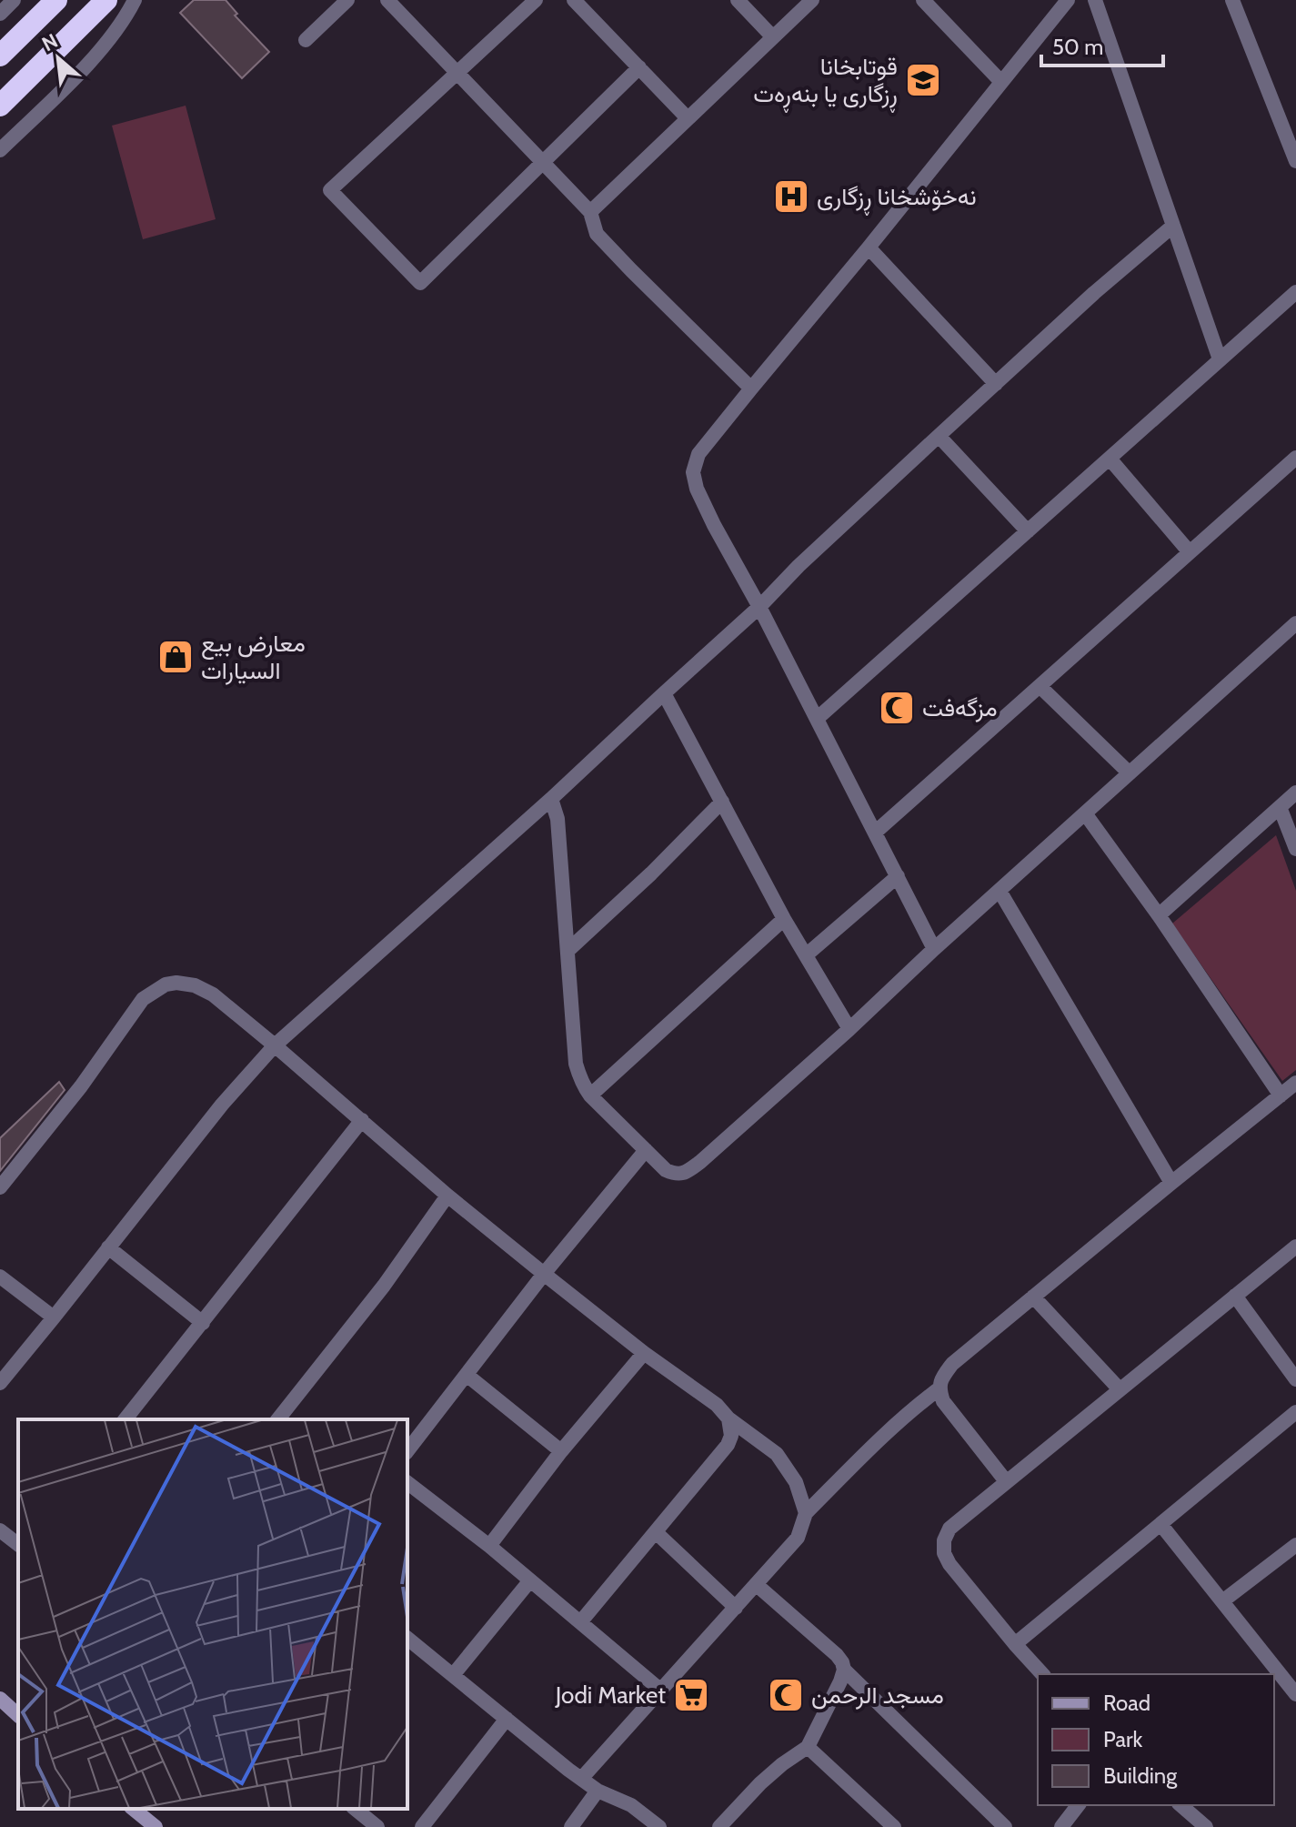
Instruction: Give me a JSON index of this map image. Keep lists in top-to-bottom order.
{
  "places": {
    "school or university": ["قوتابخانا ڕزگاری یا بنەڕەت"],
    "hospital": ["نەخۆشخانا ڕزگاری"],
    "shop": ["معارض بيع السيارات"],
    "mosque": ["مزگەفت", "مسجد الرحمن"],
    "supermarket": ["Jodi Market"]
  },
  "legend": ["Road", "Park", "Building"],
  "scale_bar": "50 m",
  "north": "top left"
}
